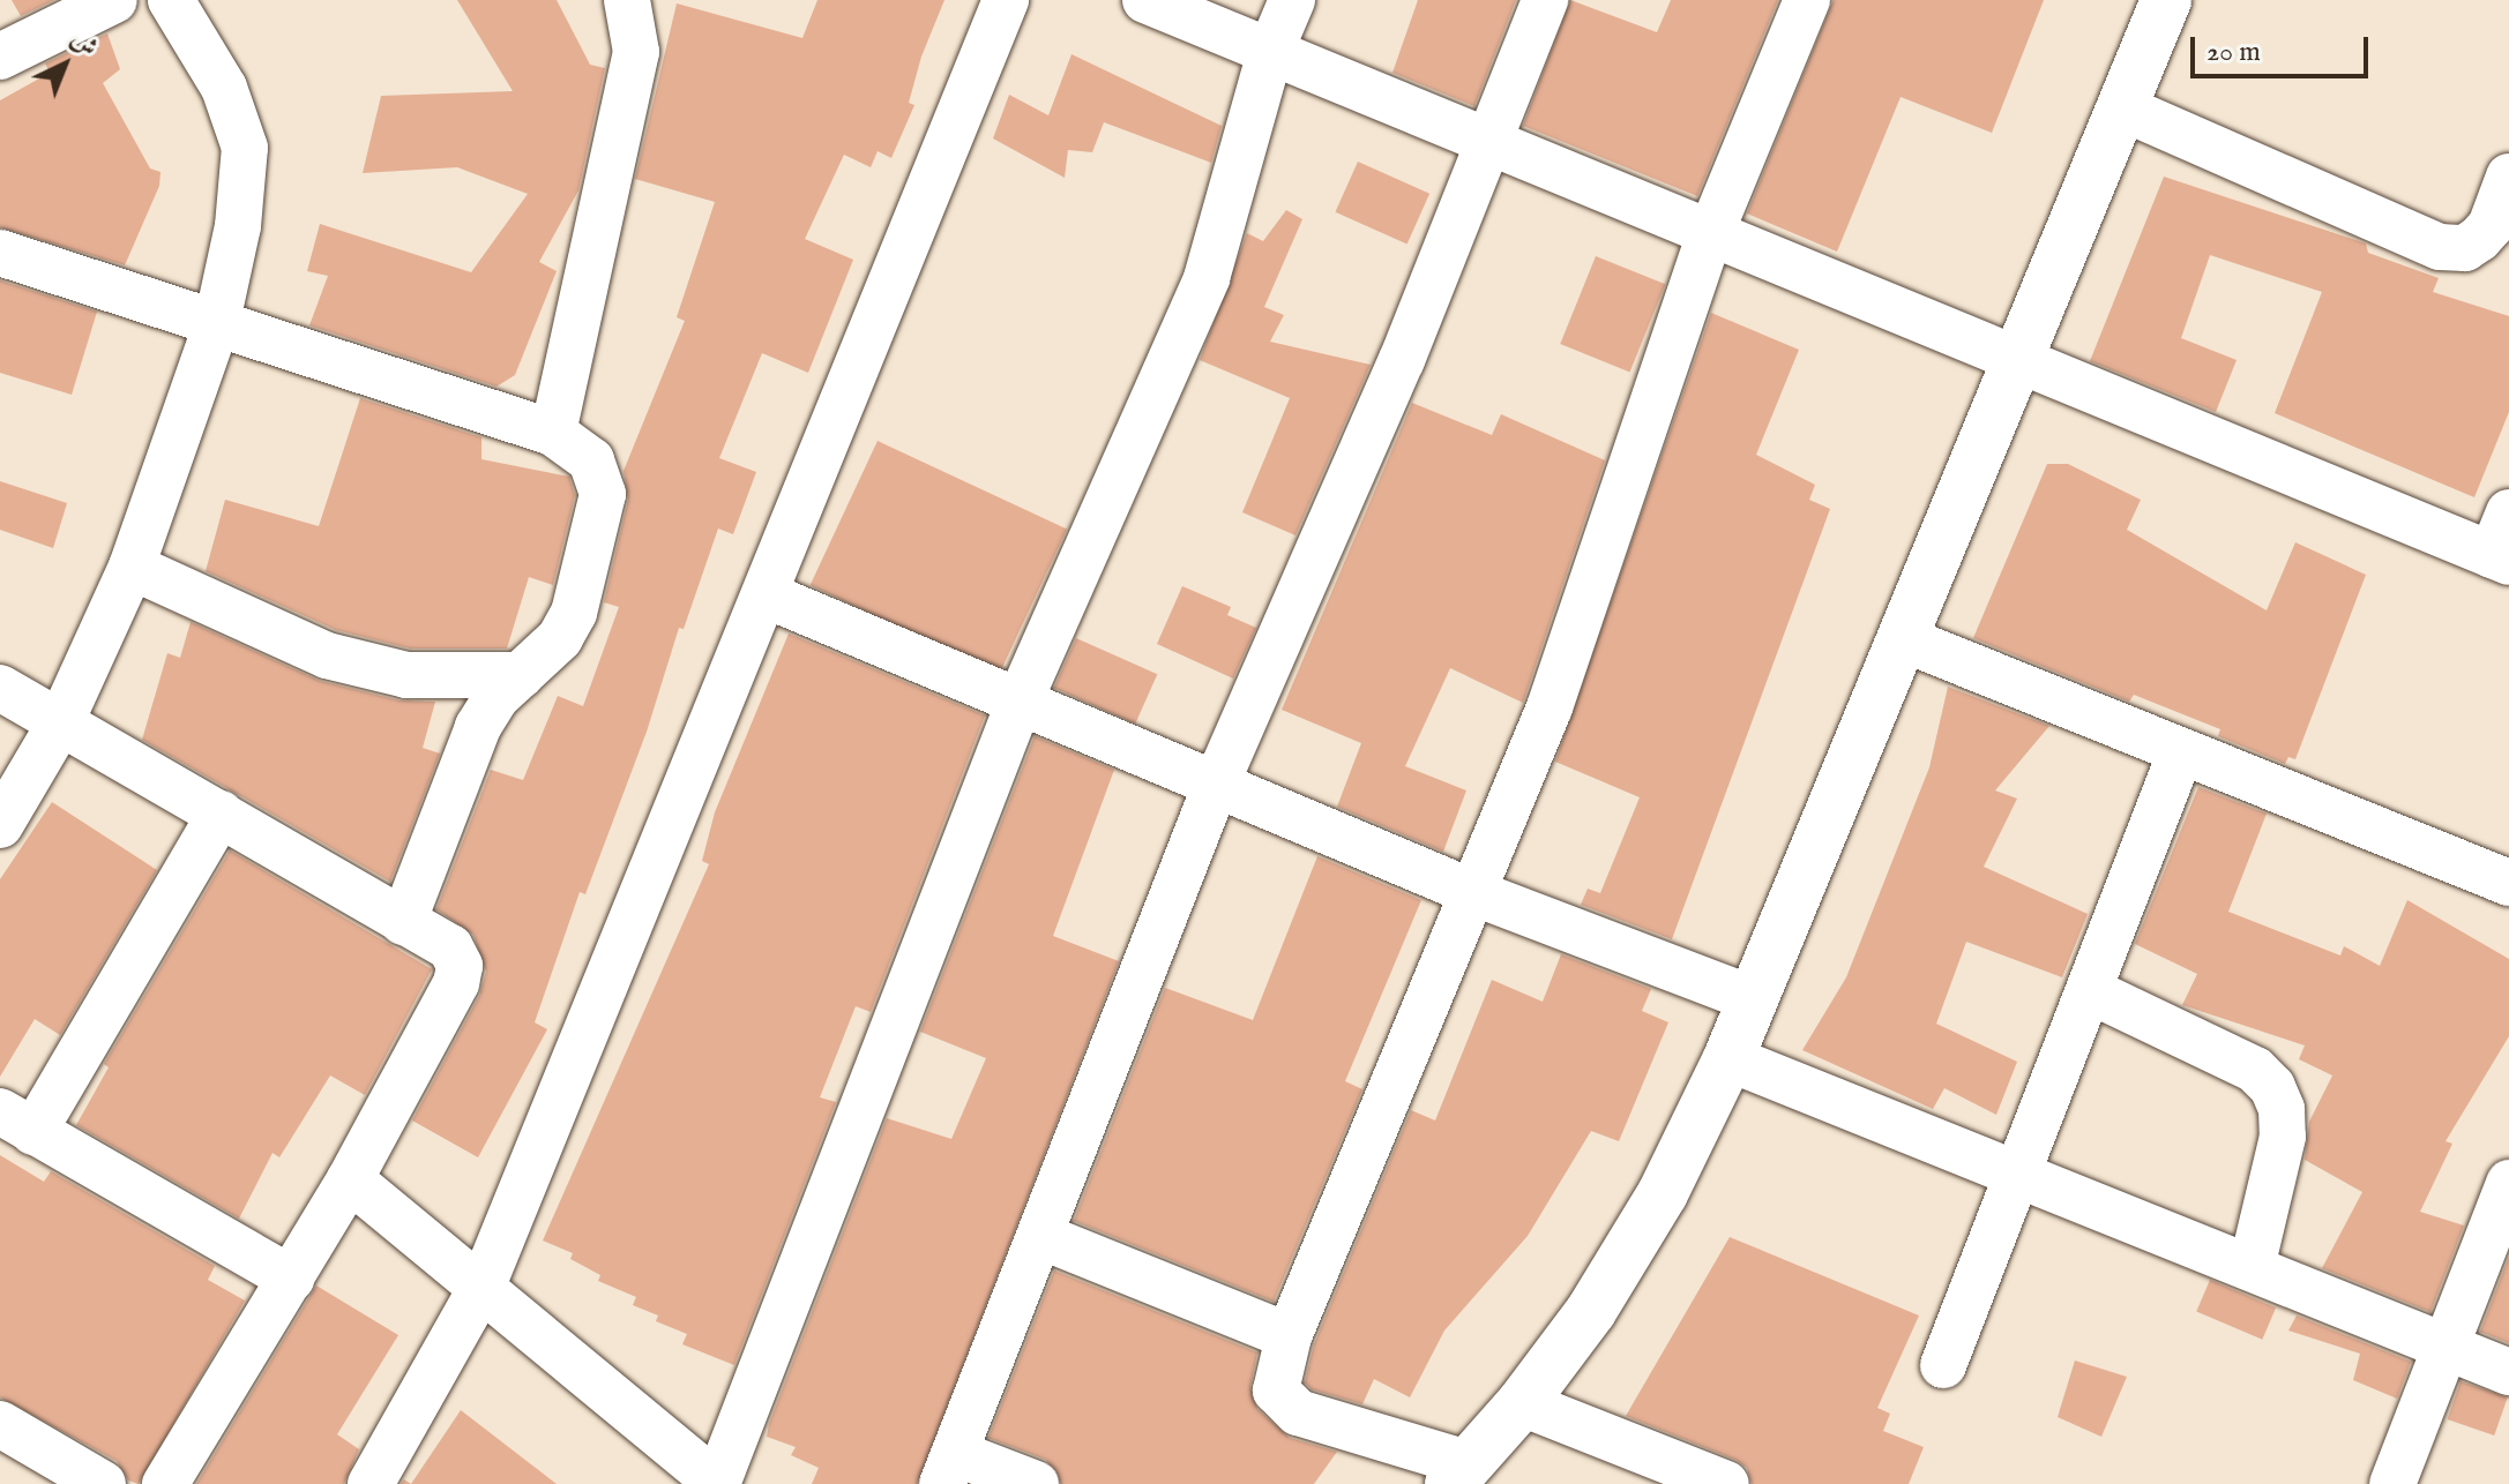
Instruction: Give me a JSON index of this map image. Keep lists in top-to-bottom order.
{
  "scale_bar": "20 m",
  "north": "top right"
}
